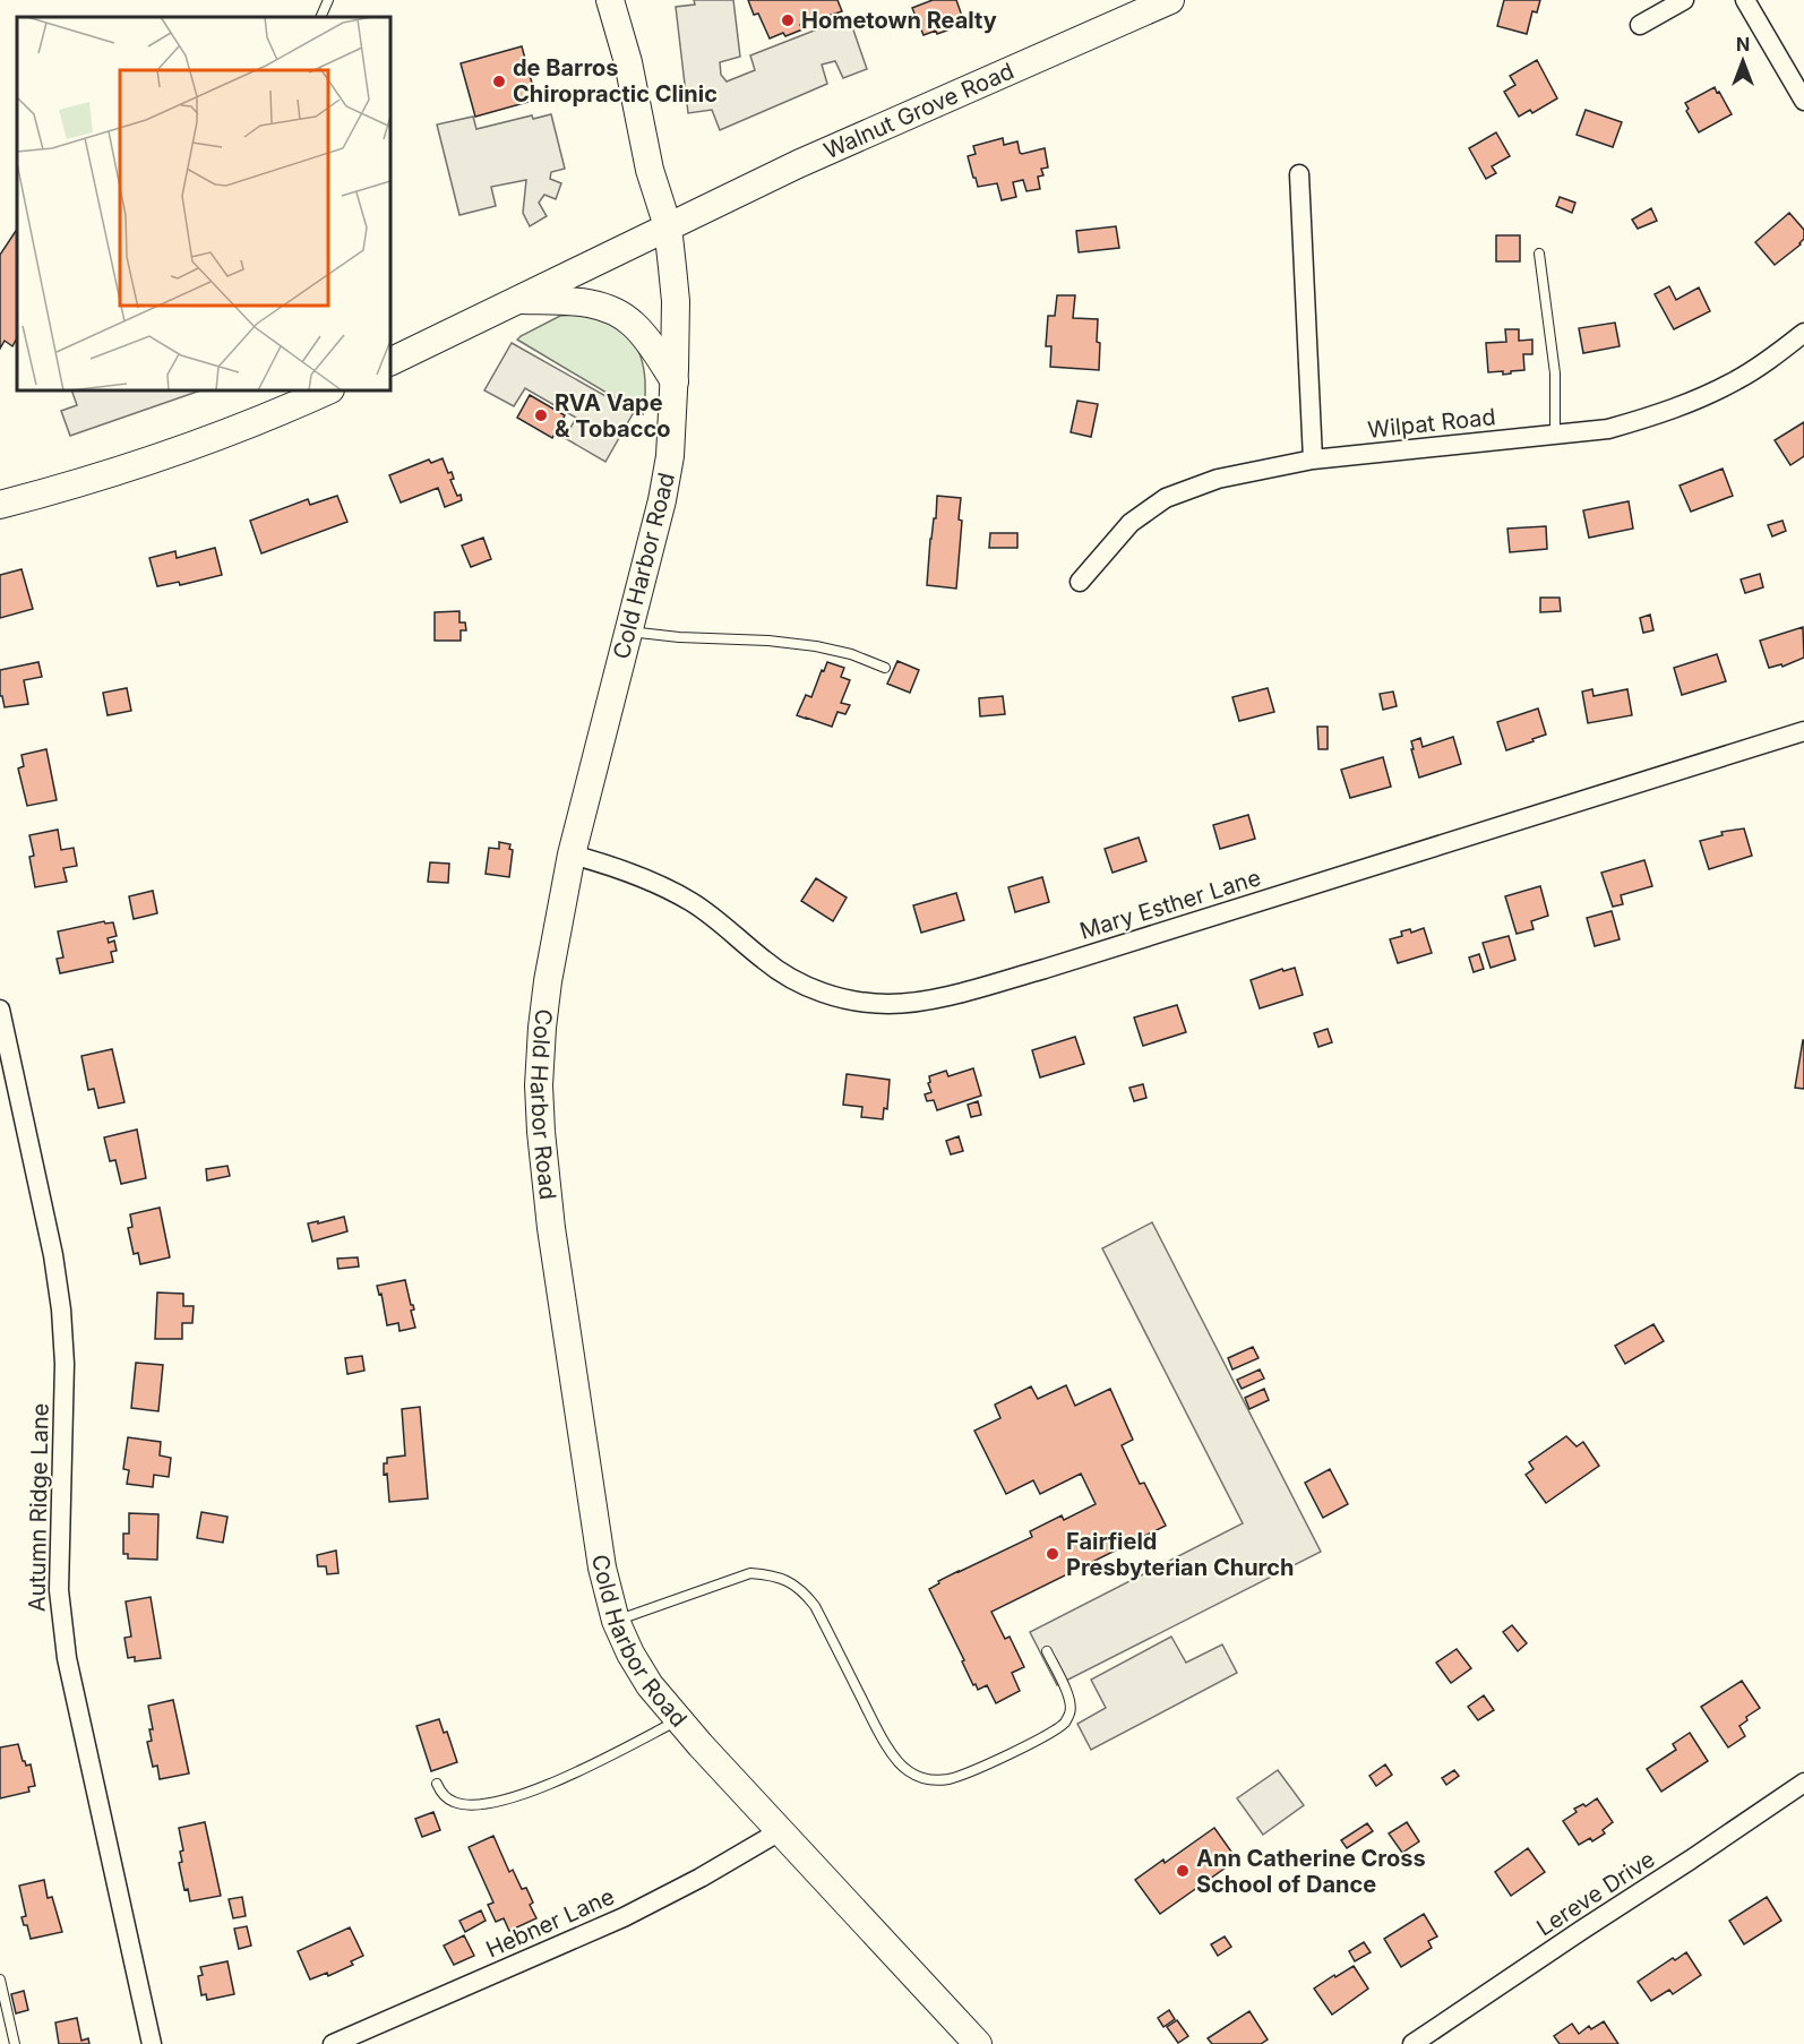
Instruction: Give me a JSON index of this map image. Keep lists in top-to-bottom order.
{
  "streets": {
    "main road": ["Walnut Grove Road", "Cold Harbor Road"],
    "street": [
      "Wilpat Road",
      "Mary Esther Lane",
      "Autumn Ridge Lane",
      "Lereve Drive",
      "Hebner Lane"
    ]
  },
  "crossings": [
    ["Walnut Grove Road", "Cold Harbor Road"],
    ["Cold Harbor Road", "Mary Esther Lane"],
    ["Cold Harbor Road", "Hebner Lane"]
  ],
  "places": [
    "Hometown Realty",
    "de Barros Chiropractic Clinic",
    "RVA Vape & Tobacco",
    "Fairfield Presbyterian Church",
    "Ann Catherine Cross School of Dance"
  ],
  "north": "top"
}
